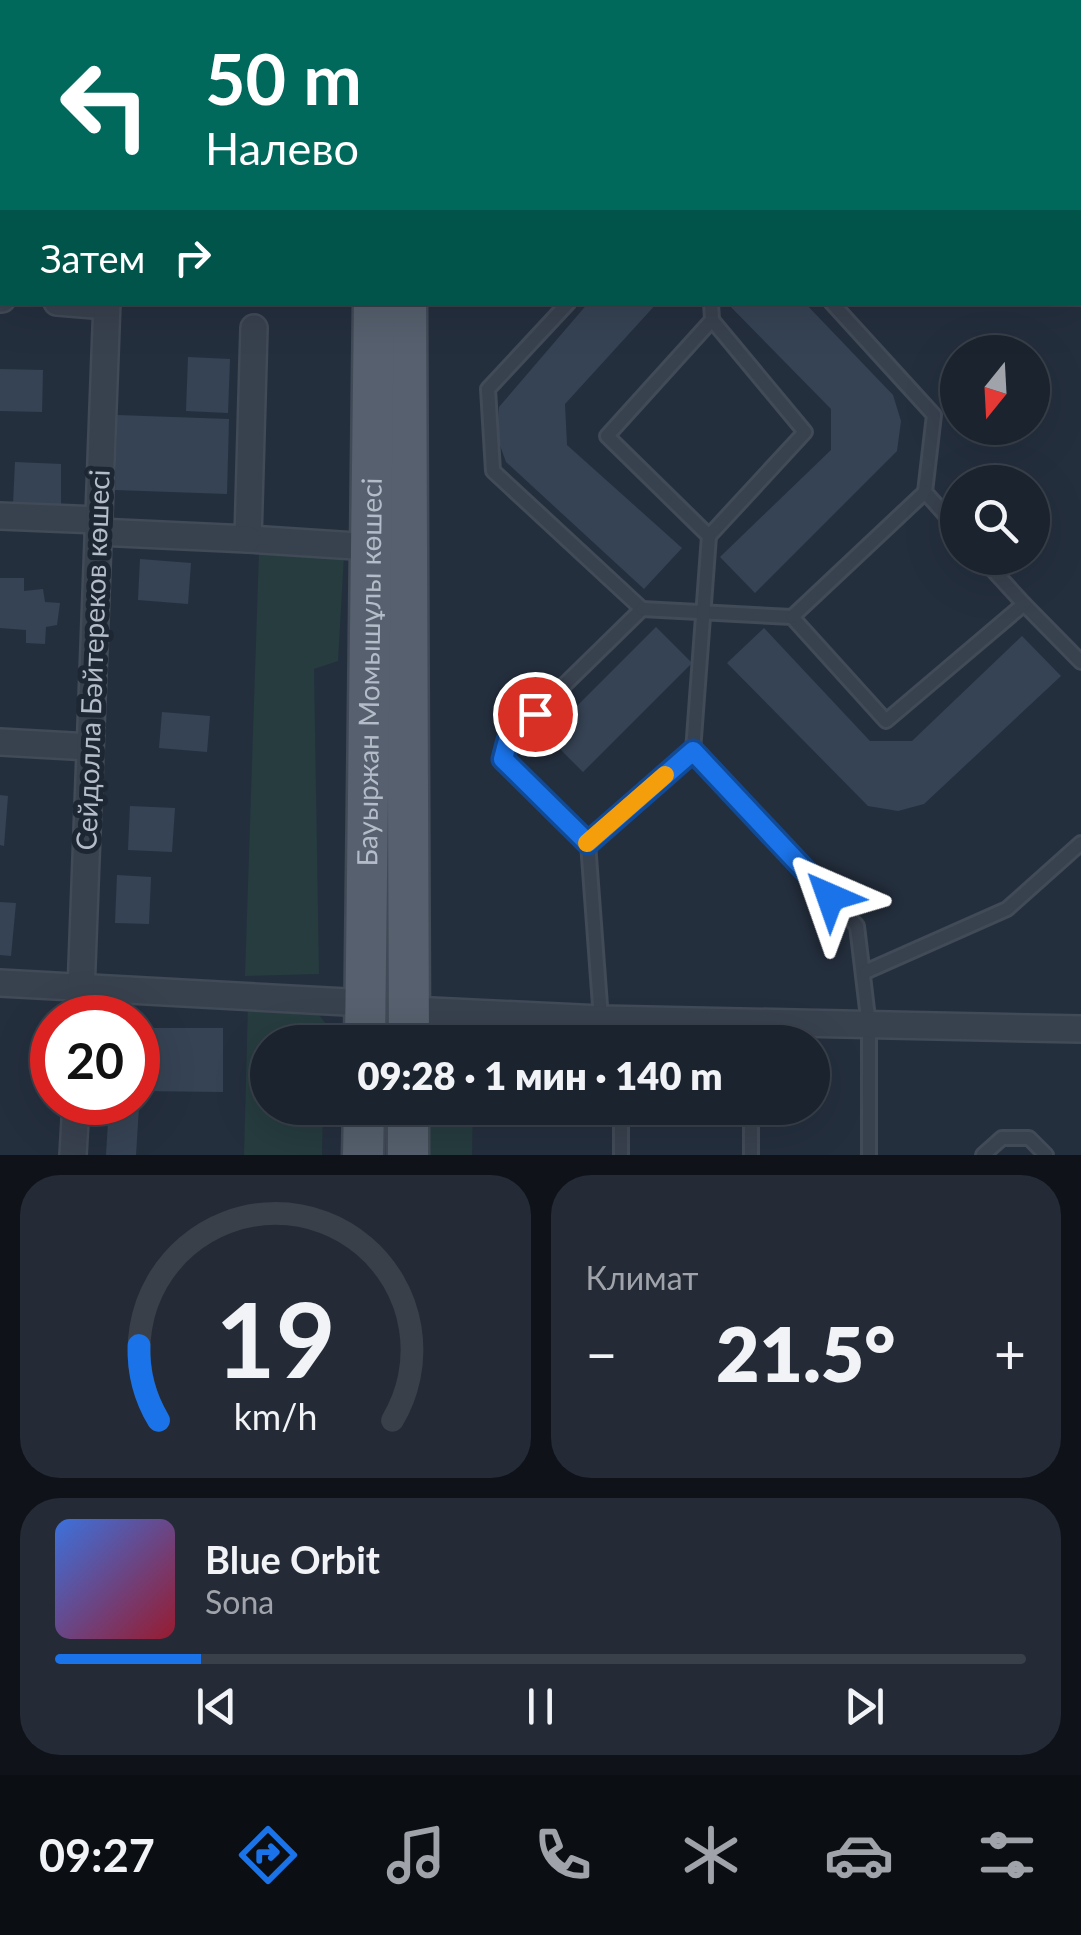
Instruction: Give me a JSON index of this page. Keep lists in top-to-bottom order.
{
  "streets": {
    "main road": ["Бауыржан Момышұлы көшесі"],
    "street": ["Сейдолла Бәйтереков көшесі"]
  },
  "north": "bottom",
  "page": {
    "turn": ["50 m", "Налево"],
    "then": "Затем",
    "limit": "20",
    "trip": "09:28 · 1 мин · 140 m",
    "tile": "Климат",
    "heat": ["−", "21.5°", "+"],
    "song": ["Blue Orbit", "Sona"],
    "tabs": "09:27",
    "gauge": ["19", "km/h"]
  }
}
